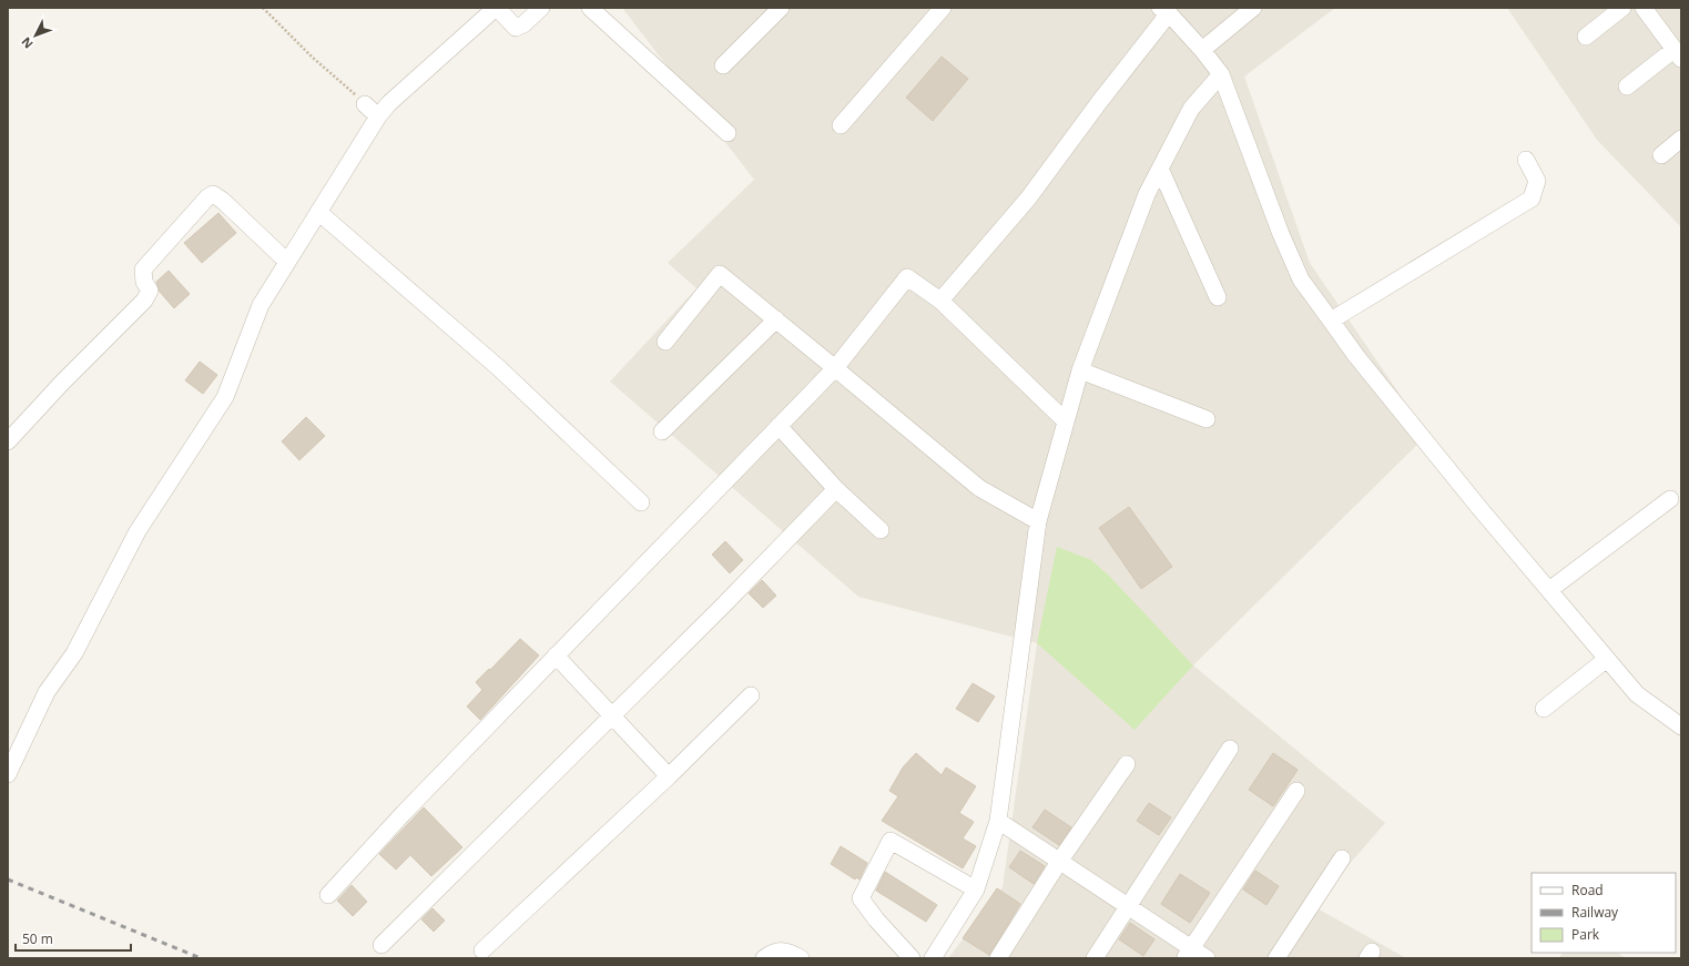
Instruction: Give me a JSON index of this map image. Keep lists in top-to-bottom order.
{
  "legend": ["Road", "Railway", "Park"],
  "scale_bar": "50 m",
  "north": "bottom left"
}
